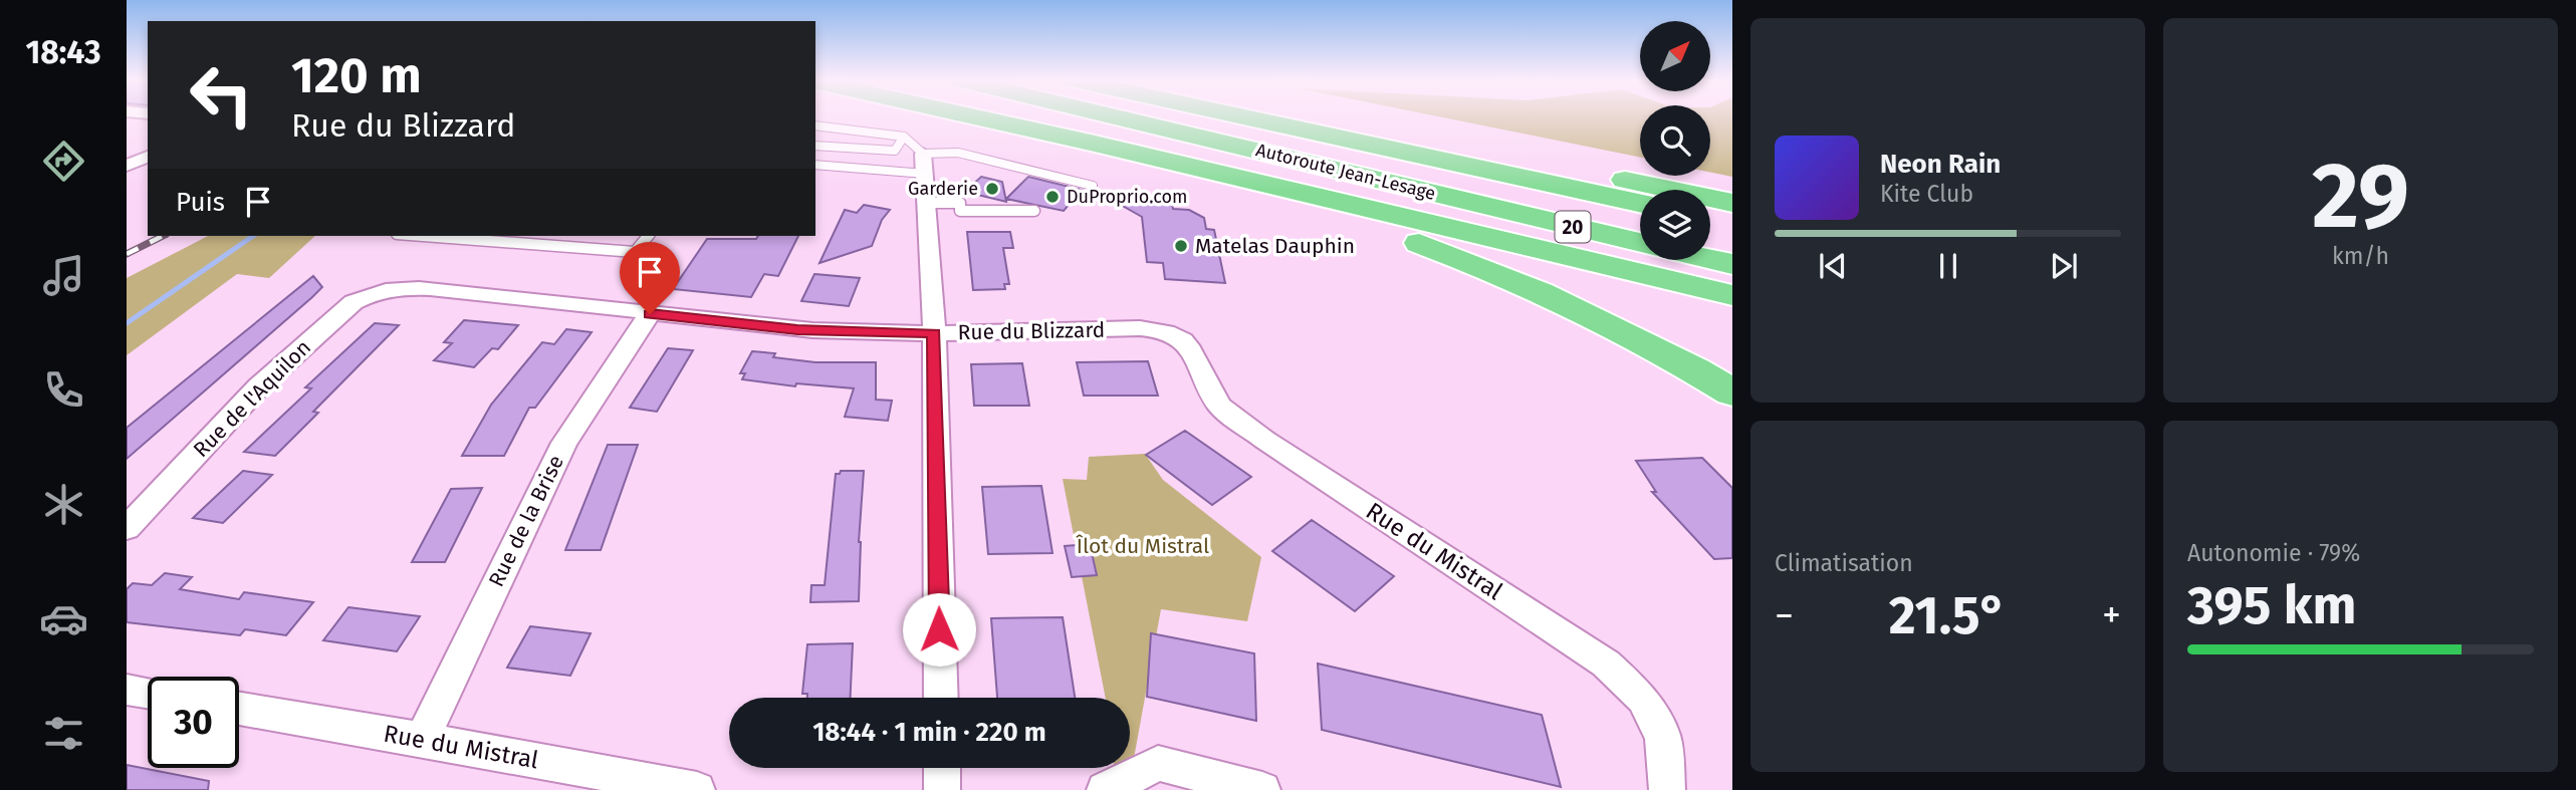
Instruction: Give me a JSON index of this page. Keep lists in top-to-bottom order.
{
  "streets": {
    "highway": ["Autoroute Jean-Lesage", "20"],
    "street": [
      "Rue du Blizzard",
      "Rue de l'Aquilon",
      "Rue de la Brise",
      "Rue du Mistral"
    ]
  },
  "crossings": [
    ["Rue du Blizzard", "Rue de l'Aquilon"],
    ["Rue du Blizzard", "Rue de la Brise"],
    ["Rue du Blizzard", "Rue du Mistral"],
    ["Rue de la Brise", "Rue du Mistral"]
  ],
  "parks": ["Îlot du Mistral"],
  "places": ["Garderie", "DuProprio.com", "Matelas Dauphin"],
  "north": "top right",
  "page": {
    "tabs": "18:43",
    "tile": [
      ["29", "km/h"],
      "Climatisation",
      ["Autonomie · 79%", "395 km"]
    ],
    "turn": ["120 m", "Rue du Blizzard"],
    "song": ["Neon Rain", "Kite Club"],
    "then": "Puis",
    "heat": ["−", "21.5°", "+"],
    "limit": "30",
    "trip": "18:44 · 1 min · 220 m"
  }
}
